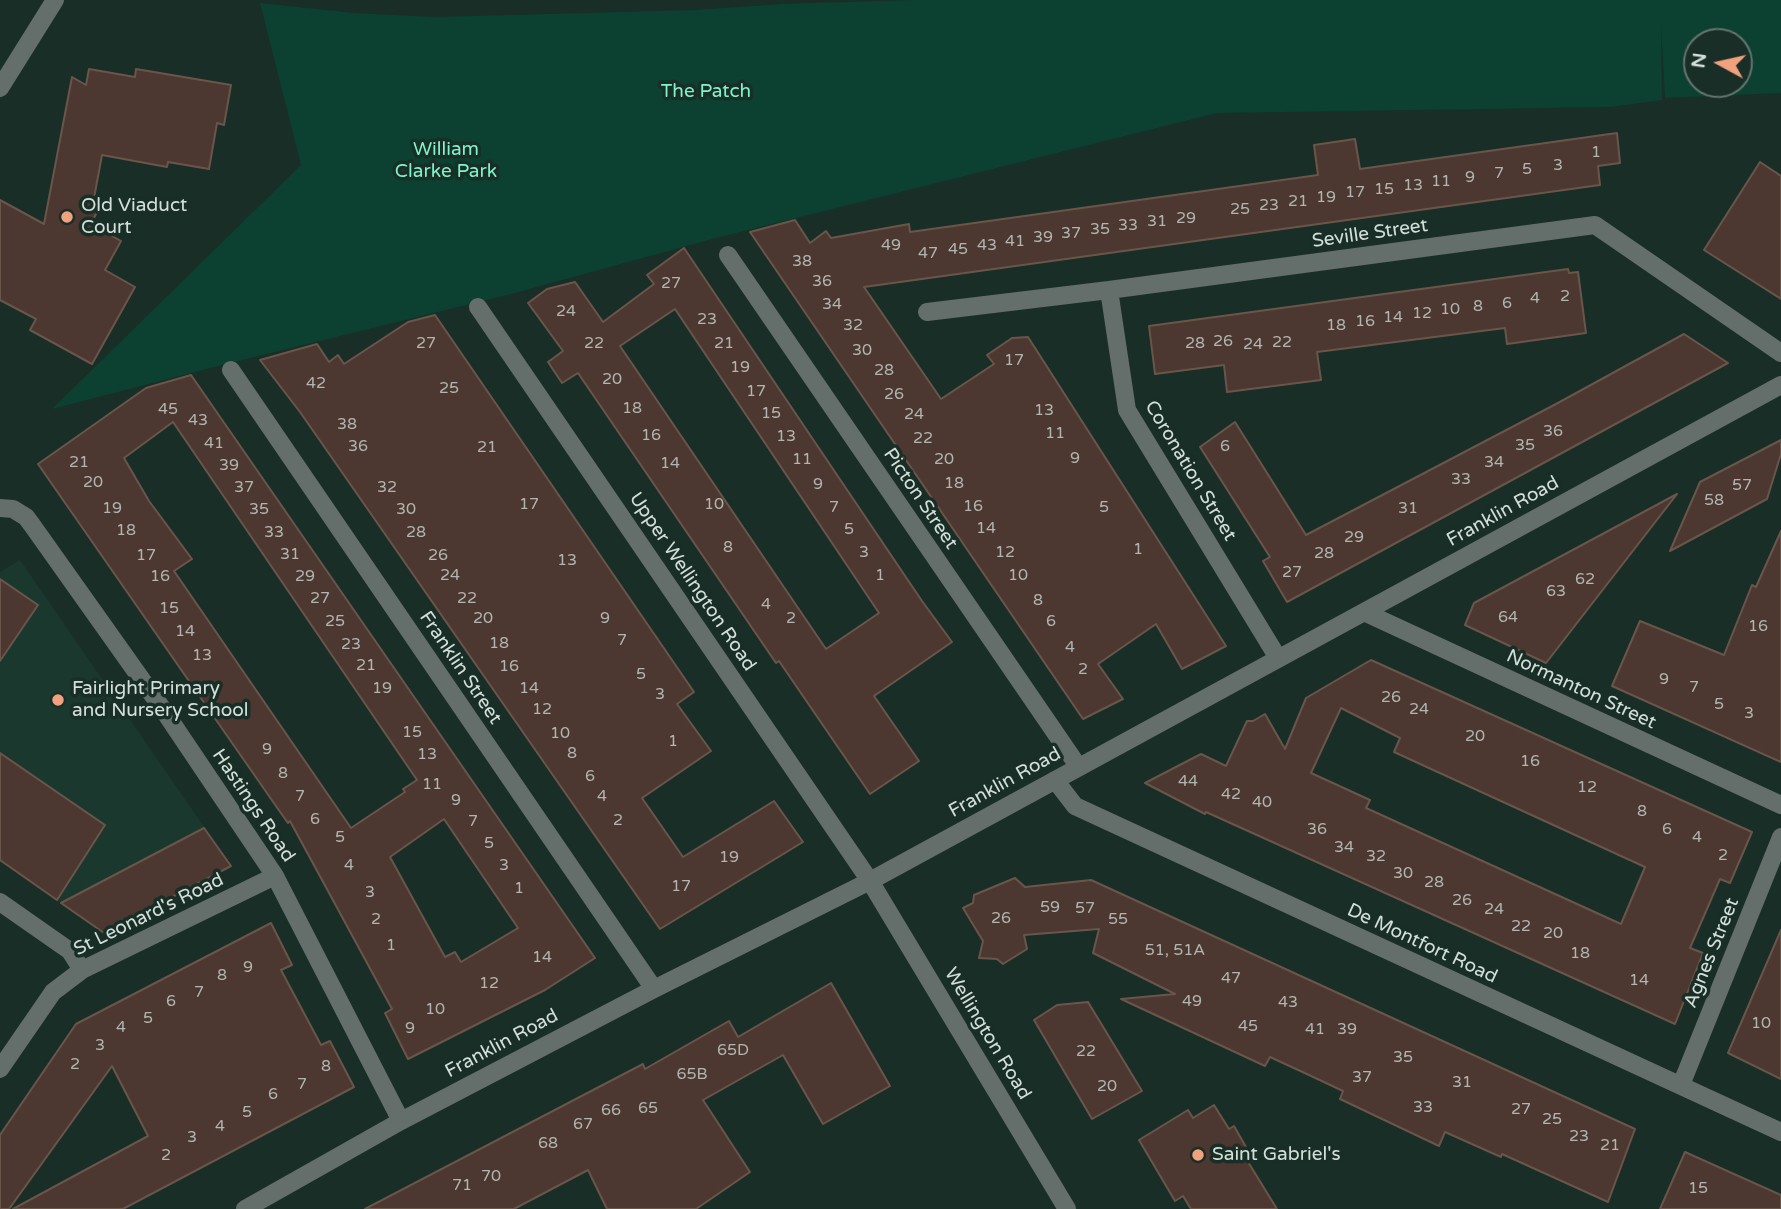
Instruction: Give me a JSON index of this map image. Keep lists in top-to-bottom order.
{
  "streets": {
    "street": [
      "Seville Street",
      "Coronation Street",
      "Picton Street",
      "Franklin Road",
      "Upper Wellington Road",
      "Franklin Street",
      "Normanton Street",
      "Hastings Road",
      "St Leonard's Road",
      "De Montfort Road",
      "Agnes Street",
      "Wellington Road"
    ]
  },
  "crossings": [
    ["Seville Street", "Coronation Street"],
    ["Coronation Street", "Franklin Road"],
    ["Picton Street", "Franklin Road"],
    ["Franklin Road", "Upper Wellington Road"],
    ["Franklin Road", "Franklin Street"],
    ["Franklin Road", "Normanton Street"],
    ["Franklin Road", "Hastings Road"],
    ["Franklin Road", "De Montfort Road"],
    ["Franklin Road", "Wellington Road"],
    ["Upper Wellington Road", "Wellington Road"],
    ["Hastings Road", "St Leonard's Road"],
    ["De Montfort Road", "Agnes Street"]
  ],
  "parks": ["The Patch", "William Clarke Park"],
  "places": ["Old Viaduct Court", "Fairlight Primary and Nursery School", "Saint Gabriel's"],
  "house_numbers": [
    "1",
    "3",
    "5",
    "7",
    "9",
    "11",
    "13",
    "15",
    "17",
    "19",
    "21",
    "23",
    "25",
    "29",
    "31",
    "33",
    "35",
    "37",
    "39",
    "41",
    "49",
    "43",
    "45",
    "47",
    "38",
    "36",
    "27",
    "2",
    "4",
    "6",
    "34",
    "8",
    "10",
    "24",
    "12",
    "14",
    "23",
    "16",
    "32",
    "18",
    "26",
    "22",
    "27",
    "22",
    "21",
    "28",
    "24",
    "30",
    "17",
    "19",
    "28",
    "20",
    "42",
    "25",
    "17",
    "26",
    "18",
    "45",
    "13",
    "15",
    "24",
    "43",
    "38",
    "36",
    "11",
    "16",
    "13",
    "22",
    "41",
    "35",
    "36",
    "6",
    "21",
    "9",
    "11",
    "20",
    "21",
    "34",
    "14",
    "39",
    "33",
    "20",
    "18",
    "9",
    "57",
    "37",
    "32",
    "58",
    "17",
    "10",
    "16",
    "7",
    "5",
    "19",
    "31",
    "35",
    "30",
    "14",
    "5",
    "18",
    "33",
    "28",
    "29",
    "8",
    "1",
    "3",
    "12",
    "28",
    "31",
    "17",
    "26",
    "13",
    "27",
    "24",
    "1",
    "10",
    "16",
    "29",
    "62",
    "63",
    "27",
    "22",
    "8",
    "4",
    "15",
    "64",
    "20",
    "9",
    "2",
    "25",
    "6",
    "16",
    "14",
    "7",
    "18",
    "23",
    "4",
    "13",
    "21",
    "16",
    "2",
    "5",
    "9",
    "7",
    "19",
    "14",
    "3",
    "26",
    "5",
    "12",
    "24",
    "3",
    "15",
    "10",
    "20",
    "1",
    "9",
    "8",
    "13",
    "16",
    "8",
    "6",
    "44",
    "11",
    "12",
    "42",
    "7",
    "4",
    "9",
    "40",
    "8",
    "6",
    "2",
    "7",
    "36",
    "6",
    "5",
    "4",
    "5",
    "34",
    "2",
    "32",
    "19",
    "4",
    "3",
    "30",
    "28",
    "17",
    "1",
    "3",
    "26",
    "59",
    "57",
    "24",
    "26",
    "2",
    "55",
    "22",
    "20",
    "1",
    "51, 51A",
    "18",
    "14",
    "9",
    "8",
    "47",
    "14",
    "12",
    "7",
    "6",
    "49",
    "43",
    "10",
    "5",
    "10",
    "45",
    "4",
    "9",
    "41",
    "39",
    "3",
    "65D",
    "22",
    "35",
    "2",
    "8",
    "65B",
    "37",
    "31",
    "7",
    "20",
    "6",
    "33",
    "65",
    "27",
    "66",
    "5",
    "25",
    "67",
    "4",
    "23",
    "3",
    "68",
    "21",
    "2",
    "70",
    "71",
    "15"
  ],
  "north": "left"
}
